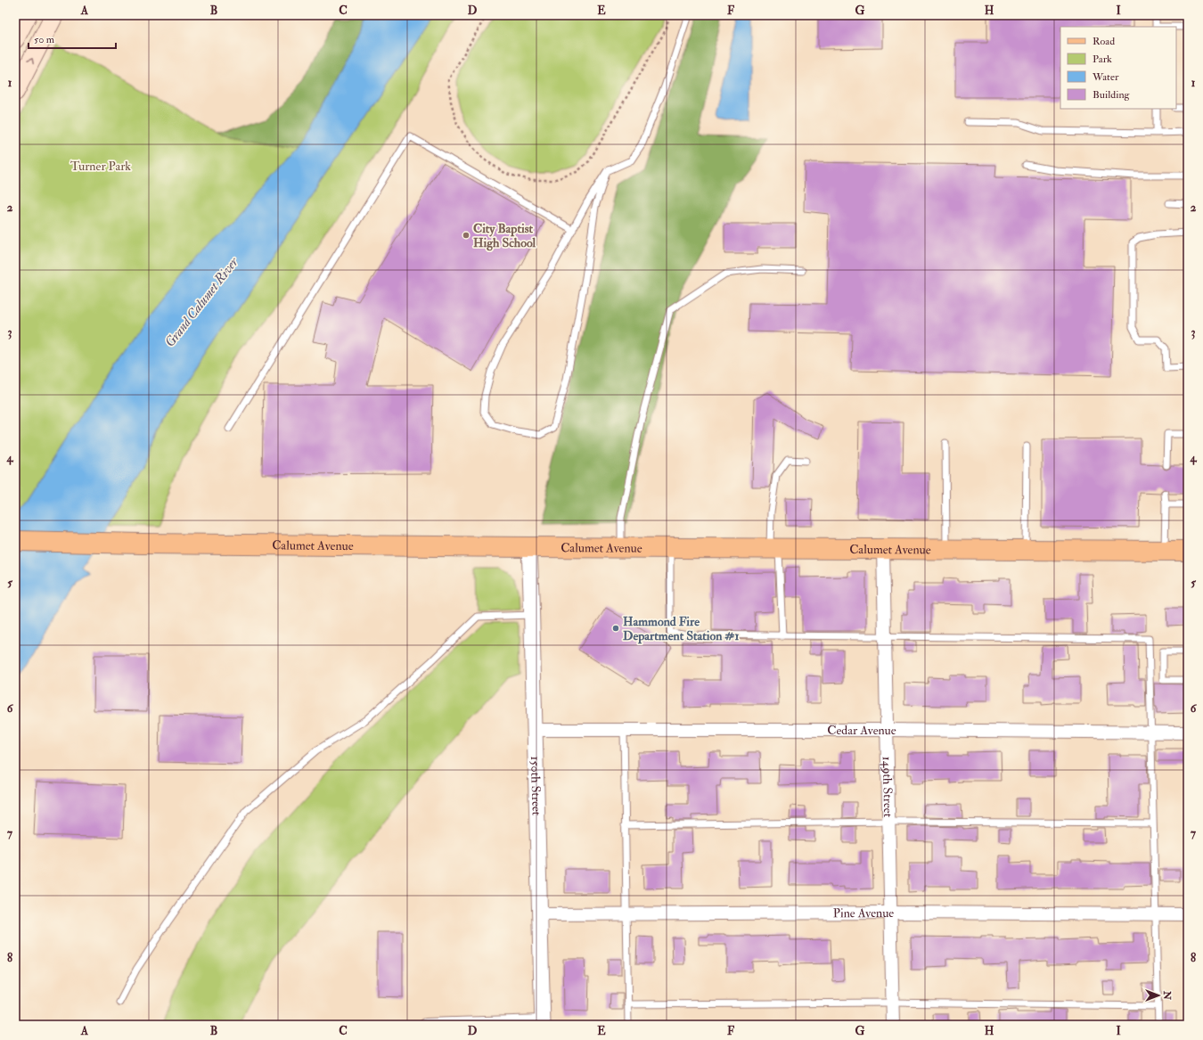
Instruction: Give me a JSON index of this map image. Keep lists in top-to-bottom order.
{
  "streets": {
    "main road": ["Calumet Avenue"],
    "street": [
      "Cedar Avenue",
      "150th Street",
      "149th Street",
      "Pine Avenue"
    ]
  },
  "crossings": [
    ["Calumet Avenue", "150th Street"],
    ["Calumet Avenue", "149th Street"],
    ["Cedar Avenue", "150th Street"],
    ["Cedar Avenue", "149th Street"],
    ["150th Street", "Pine Avenue"],
    ["149th Street", "Pine Avenue"]
  ],
  "water": ["Grand Calumet River"],
  "parks": ["Turner Park"],
  "places": ["City Baptist High School", "Hammond Fire Department Station #1"],
  "legend": [
    "Road",
    "Park",
    "Water",
    "Building"
  ],
  "scale_bar": "50 m",
  "north": "right",
  "grid": {
    "columns": [
      "A",
      "B",
      "C",
      "D",
      "E",
      "F",
      "G",
      "H",
      "I"
    ],
    "rows": [
      "1",
      "2",
      "3",
      "4",
      "5",
      "6",
      "7",
      "8"
    ]
  }
}
